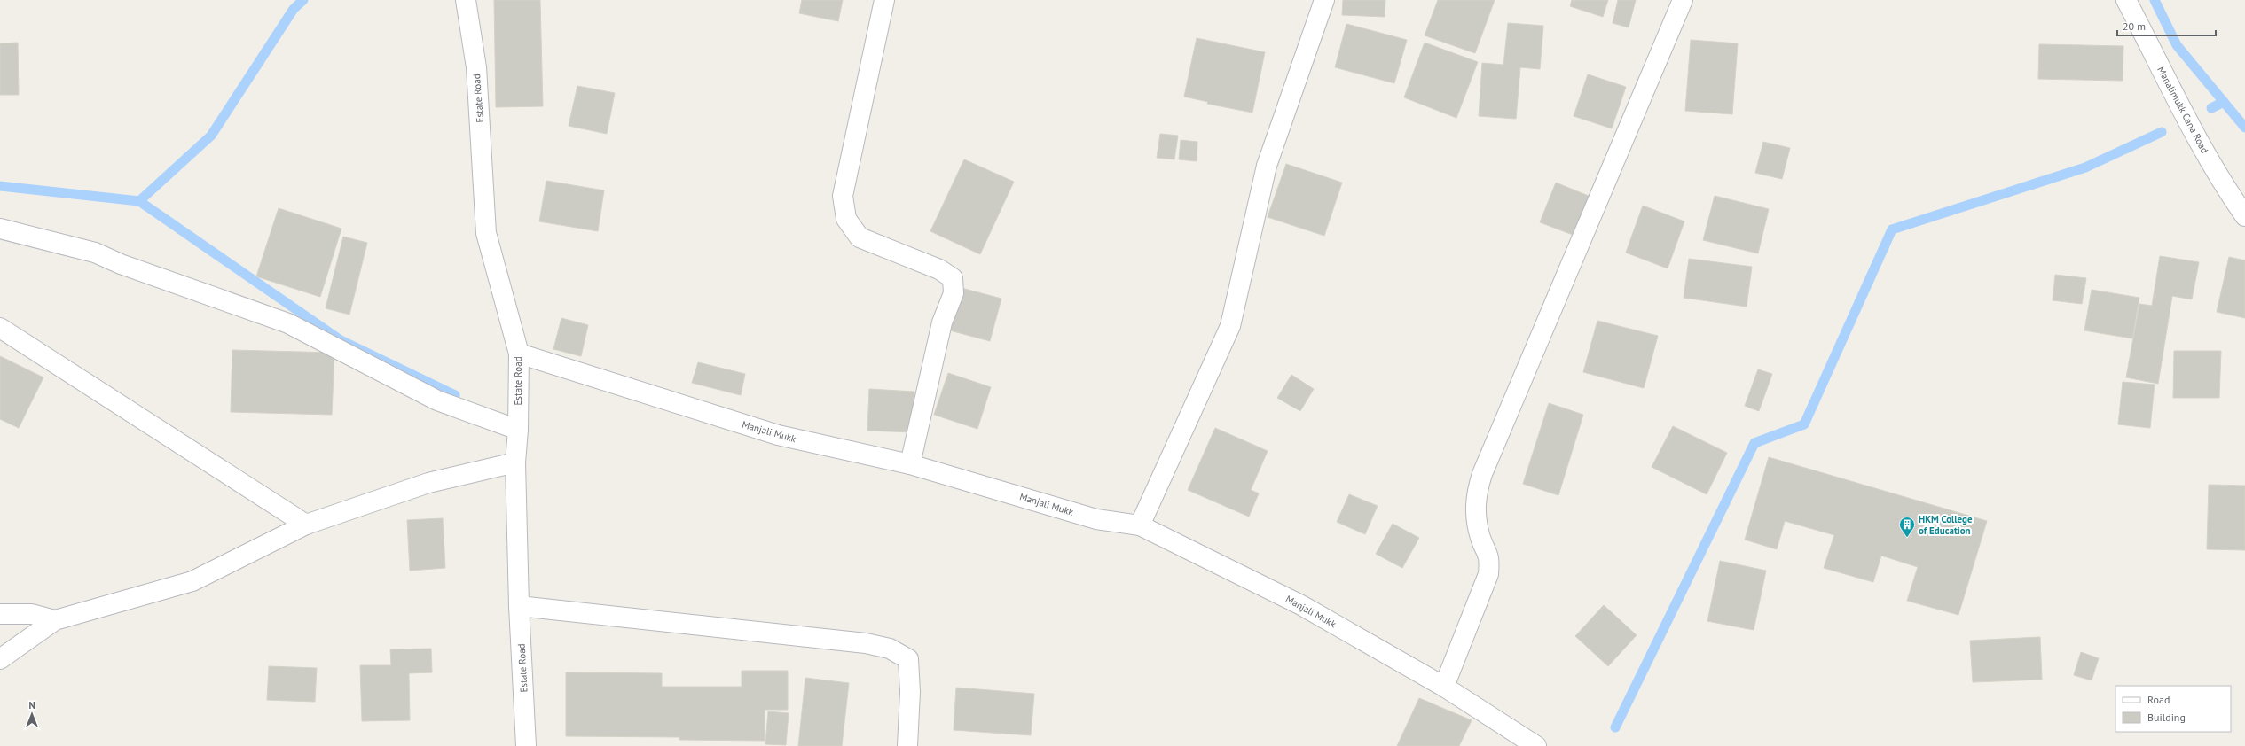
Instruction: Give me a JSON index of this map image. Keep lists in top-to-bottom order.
{
  "streets": {
    "street": ["Estate Road", "Manalimukk Cana Road", "Manjali Mukk"]
  },
  "crossings": [
    ["Estate Road", "Manjali Mukk"]
  ],
  "places": {
    "building": ["HKM College of Education"]
  },
  "legend": ["Road", "Building"],
  "scale_bar": "20 m",
  "north": "top"
}
